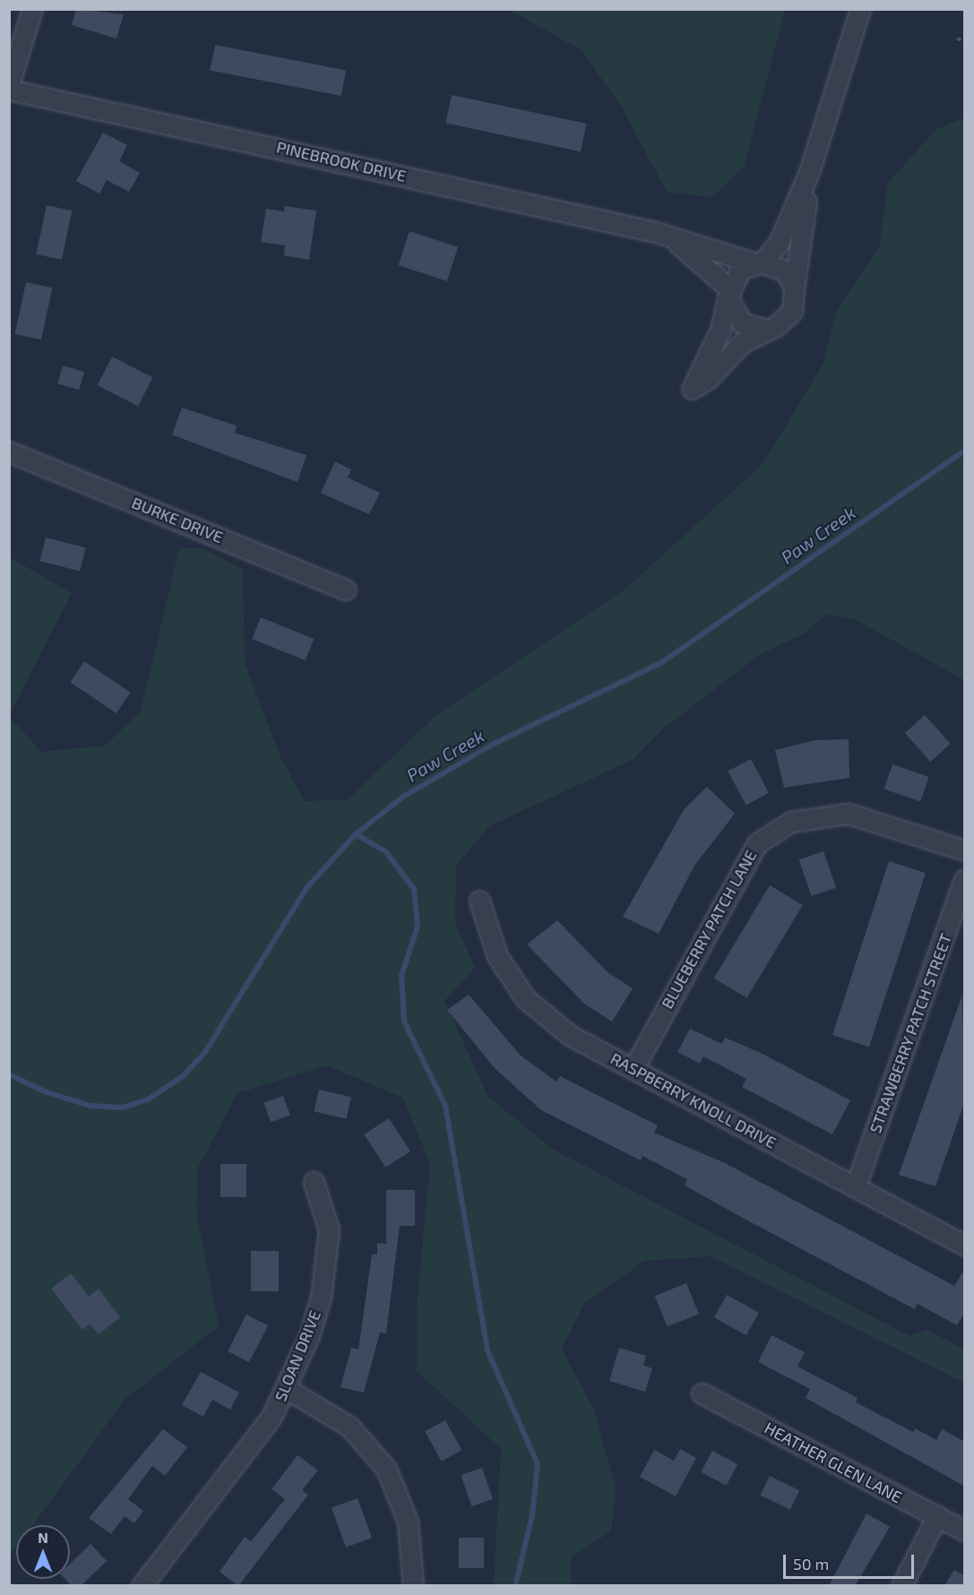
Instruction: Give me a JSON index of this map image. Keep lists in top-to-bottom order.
{
  "streets": {
    "street": [
      "PINEBROOK DRIVE",
      "BURKE DRIVE",
      "BLUEBERRY PATCH LANE",
      "STRAWBERRY PATCH STREET",
      "RASPBERRY KNOLL DRIVE",
      "SLOAN DRIVE",
      "HEATHER GLEN LANE"
    ]
  },
  "crossings": [
    ["BLUEBERRY PATCH LANE", "RASPBERRY KNOLL DRIVE"],
    ["STRAWBERRY PATCH STREET", "RASPBERRY KNOLL DRIVE"]
  ],
  "water": ["Paw Creek"],
  "scale_bar": "50 m",
  "north": "top"
}
